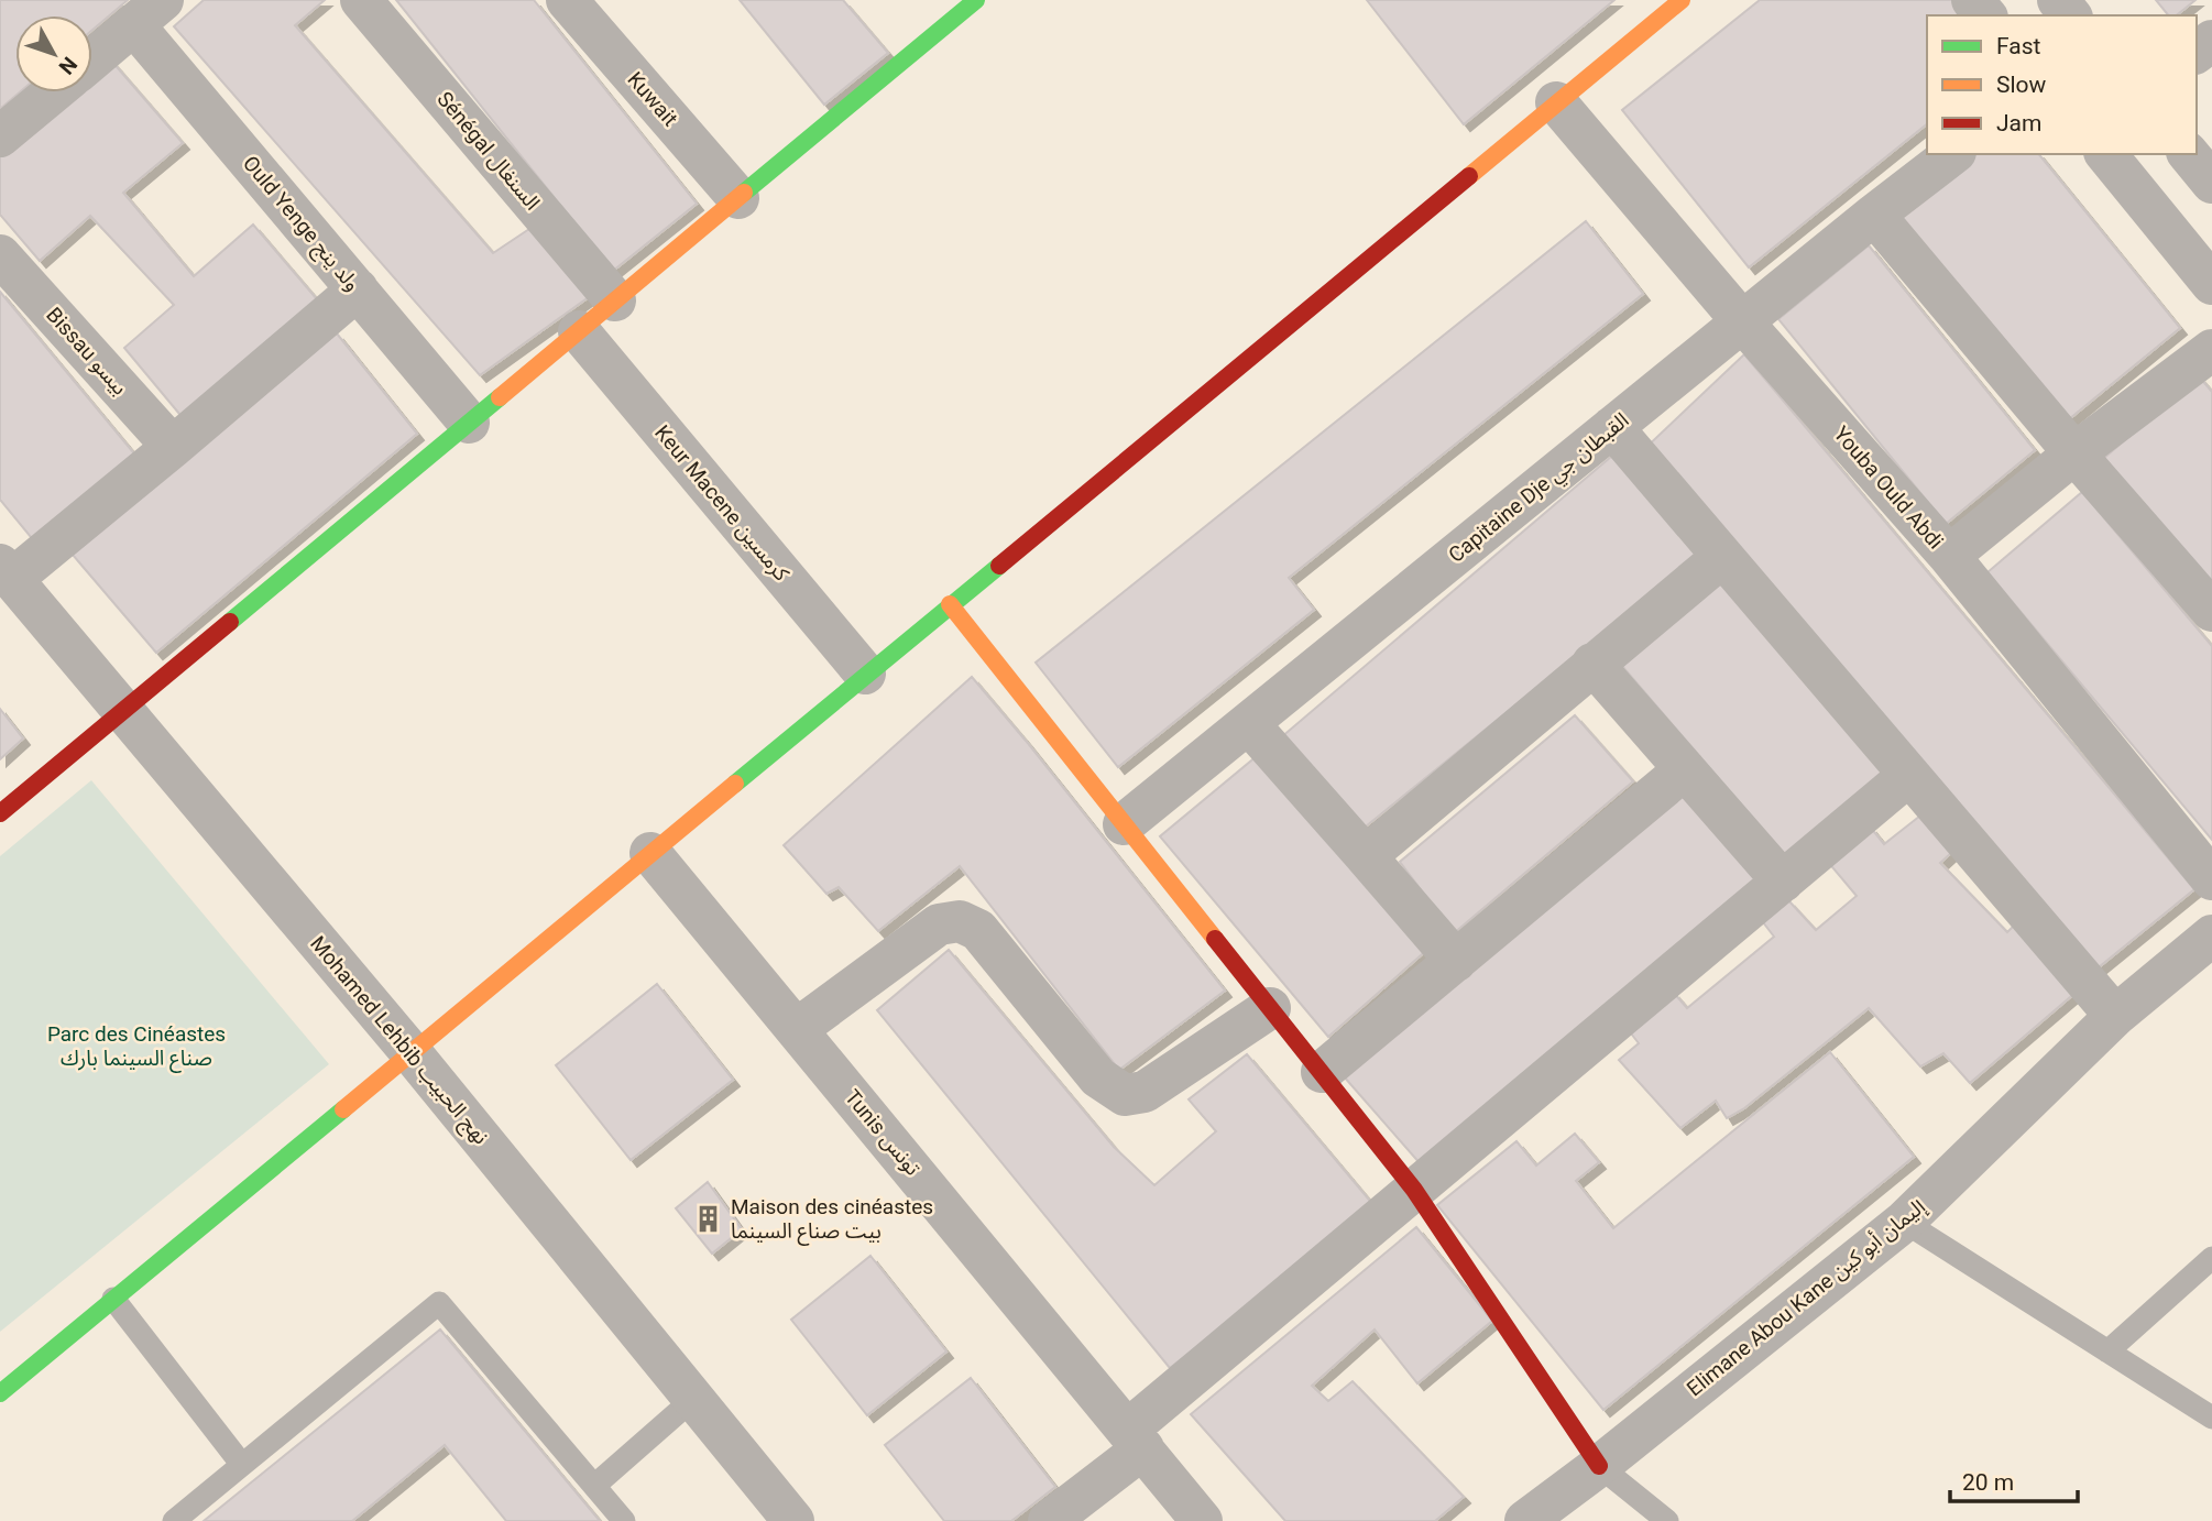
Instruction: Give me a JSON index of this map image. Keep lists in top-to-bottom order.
{
  "streets": {
    "street": [
      "Kuwait",
      "Sénégal السنغال",
      "Ould Yenge ولد ينج",
      "Bissau بيسو",
      "Capitaine Dje القبطان جي",
      "Youba Ould Abdi",
      "Keur Macene كرمسين",
      "Mohamed Lehbib نهج الحبيب",
      "Tunis تونس",
      "Elimane Abou Kane إليمان أبو كين"
    ]
  },
  "crossings": [
    ["Capitaine Dje القبطان جي", "Youba Ould Abdi"]
  ],
  "parks": ["Parc des Cinéastes صناع السينما بارك"],
  "places": {
    "building": ["Maison des cinéastes بيت صناع السينما"]
  },
  "legend": ["Fast", "Slow", "Jam"],
  "scale_bar": "20 m",
  "north": "bottom right"
}
